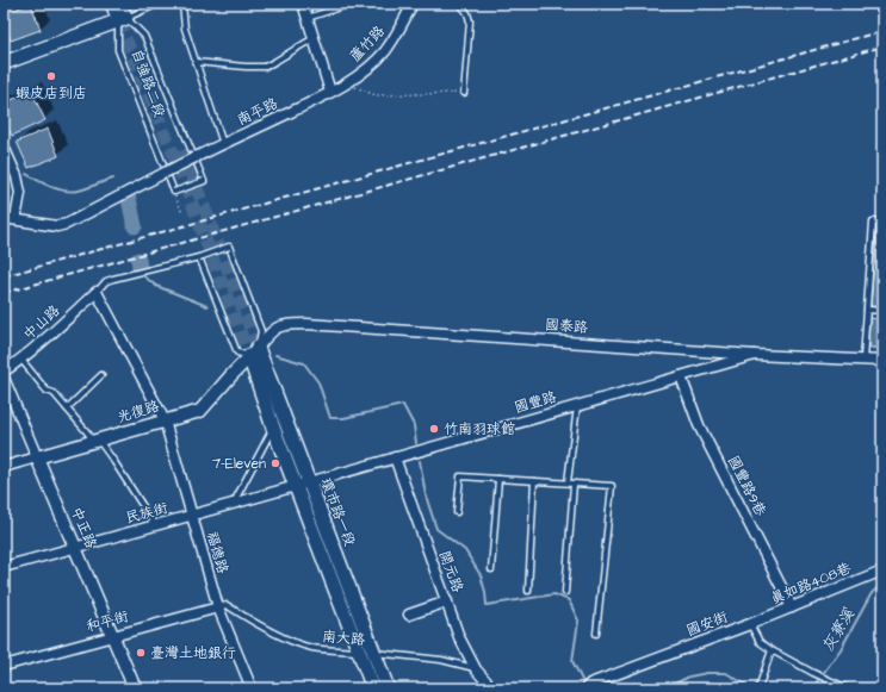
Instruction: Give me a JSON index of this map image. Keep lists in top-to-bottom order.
{
  "streets": {
    "main road": ["環市路一段"],
    "street": [
      "蘆竹路",
      "自強路二段",
      "南平路",
      "中山路",
      "國泰路",
      "國豐路",
      "光復路",
      "國豐路9巷",
      "民族街",
      "中正路",
      "福德路",
      "開元路",
      "真如路408巷",
      "和平街",
      "國安街"
    ],
    "lane": ["南大路"]
  },
  "crossings": [
    ["蘆竹路", "南平路"],
    ["自強路二段", "南平路"],
    ["中山路", "福德路"],
    ["國泰路", "國豐路"],
    ["國泰路", "光復路"],
    ["國泰路", "環市路一段"],
    ["國豐路", "國豐路9巷"],
    ["國豐路", "環市路一段"],
    ["國豐路", "民族街"],
    ["國豐路", "開元路"],
    ["光復路", "環市路一段"],
    ["光復路", "中正路"],
    ["光復路", "福德路"],
    ["國豐路9巷", "真如路408巷"],
    ["環市路一段", "民族街"],
    ["環市路一段", "南大路"],
    ["民族街", "中正路"],
    ["民族街", "福德路"],
    ["中正路", "和平街"],
    ["福德路", "和平街"],
    ["福德路", "南大路"],
    ["開元路", "南大路"],
    ["真如路408巷", "國安街"],
    ["和平街", "南大路"]
  ],
  "water": ["灰寮溪"],
  "places": [
    "蝦皮店到店",
    "竹南羽球館",
    "7-Eleven",
    "臺灣土地銀行"
  ]
}
